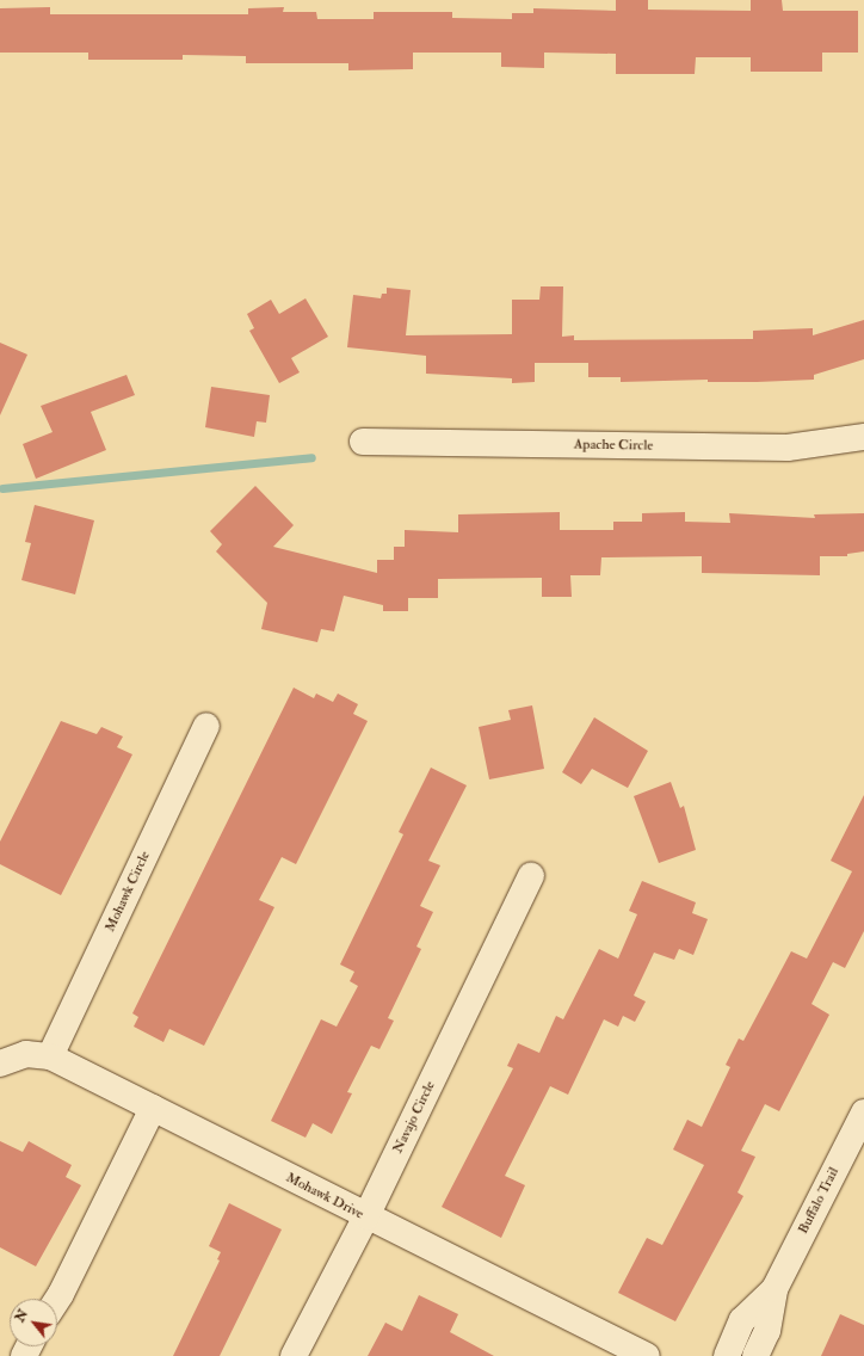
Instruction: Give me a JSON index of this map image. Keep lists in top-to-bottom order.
{
  "streets": {
    "street": [
      "Apache Circle",
      "Mohawk Circle",
      "Navajo Circle",
      "Mohawk Drive",
      "Buffalo Trail"
    ]
  },
  "crossings": [
    ["Mohawk Circle", "Mohawk Drive"],
    ["Navajo Circle", "Mohawk Drive"]
  ],
  "north": "top left"
}
